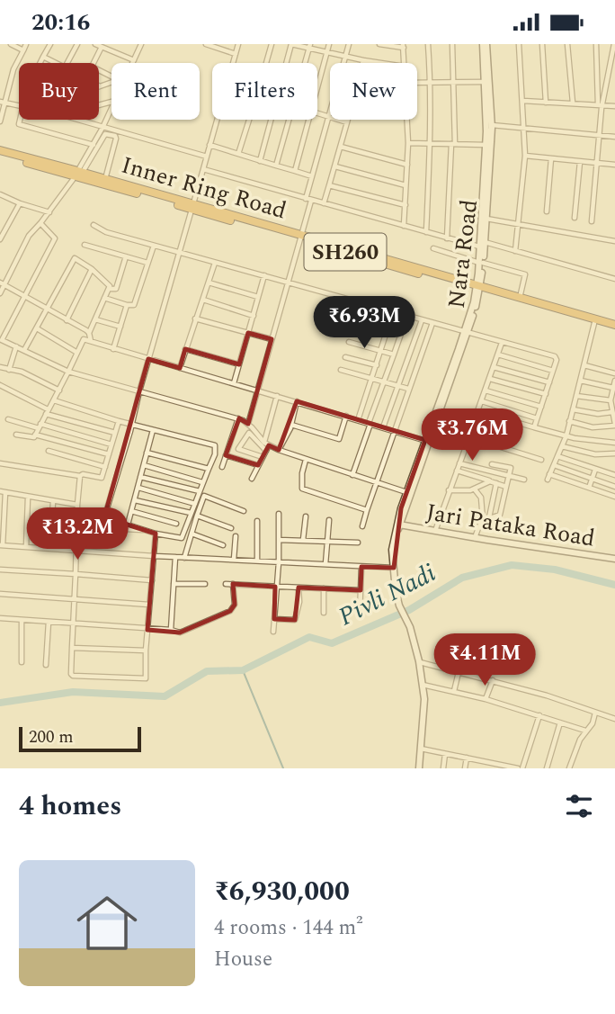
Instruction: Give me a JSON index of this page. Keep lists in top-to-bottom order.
{
  "streets": {
    "highway": ["Inner Ring Road"],
    "main road": ["Nara Road", "Jari Pataka Road"]
  },
  "crossings": [
    ["Inner Ring Road", "Nara Road"],
    ["Nara Road", "Jari Pataka Road"]
  ],
  "water": ["Pivli Nadi"],
  "scale_bar": "200 m",
  "page": {
    "status": "20:16",
    "chip": [
      "Buy",
      "Rent",
      "Filters",
      "New"
    ],
    "price": [
      "₹6.93M",
      "₹3.76M",
      "₹13.2M",
      "₹4.11M"
    ],
    "scale": "200 m",
    "heading": "4 homes",
    "list": [
      {
        "name": "₹6,930,000",
        "note": "4 rooms · 144 m² · House"
      }
    ]
  }
}
